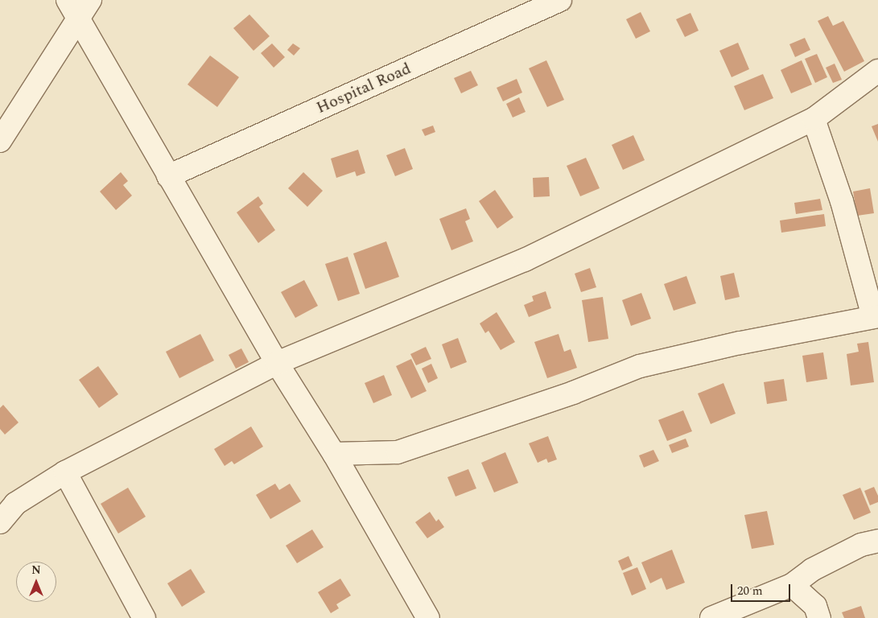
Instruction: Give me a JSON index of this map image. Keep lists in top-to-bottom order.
{
  "streets": {
    "street": ["Hospital Road"]
  },
  "scale_bar": "20 m",
  "north": "top"
}
